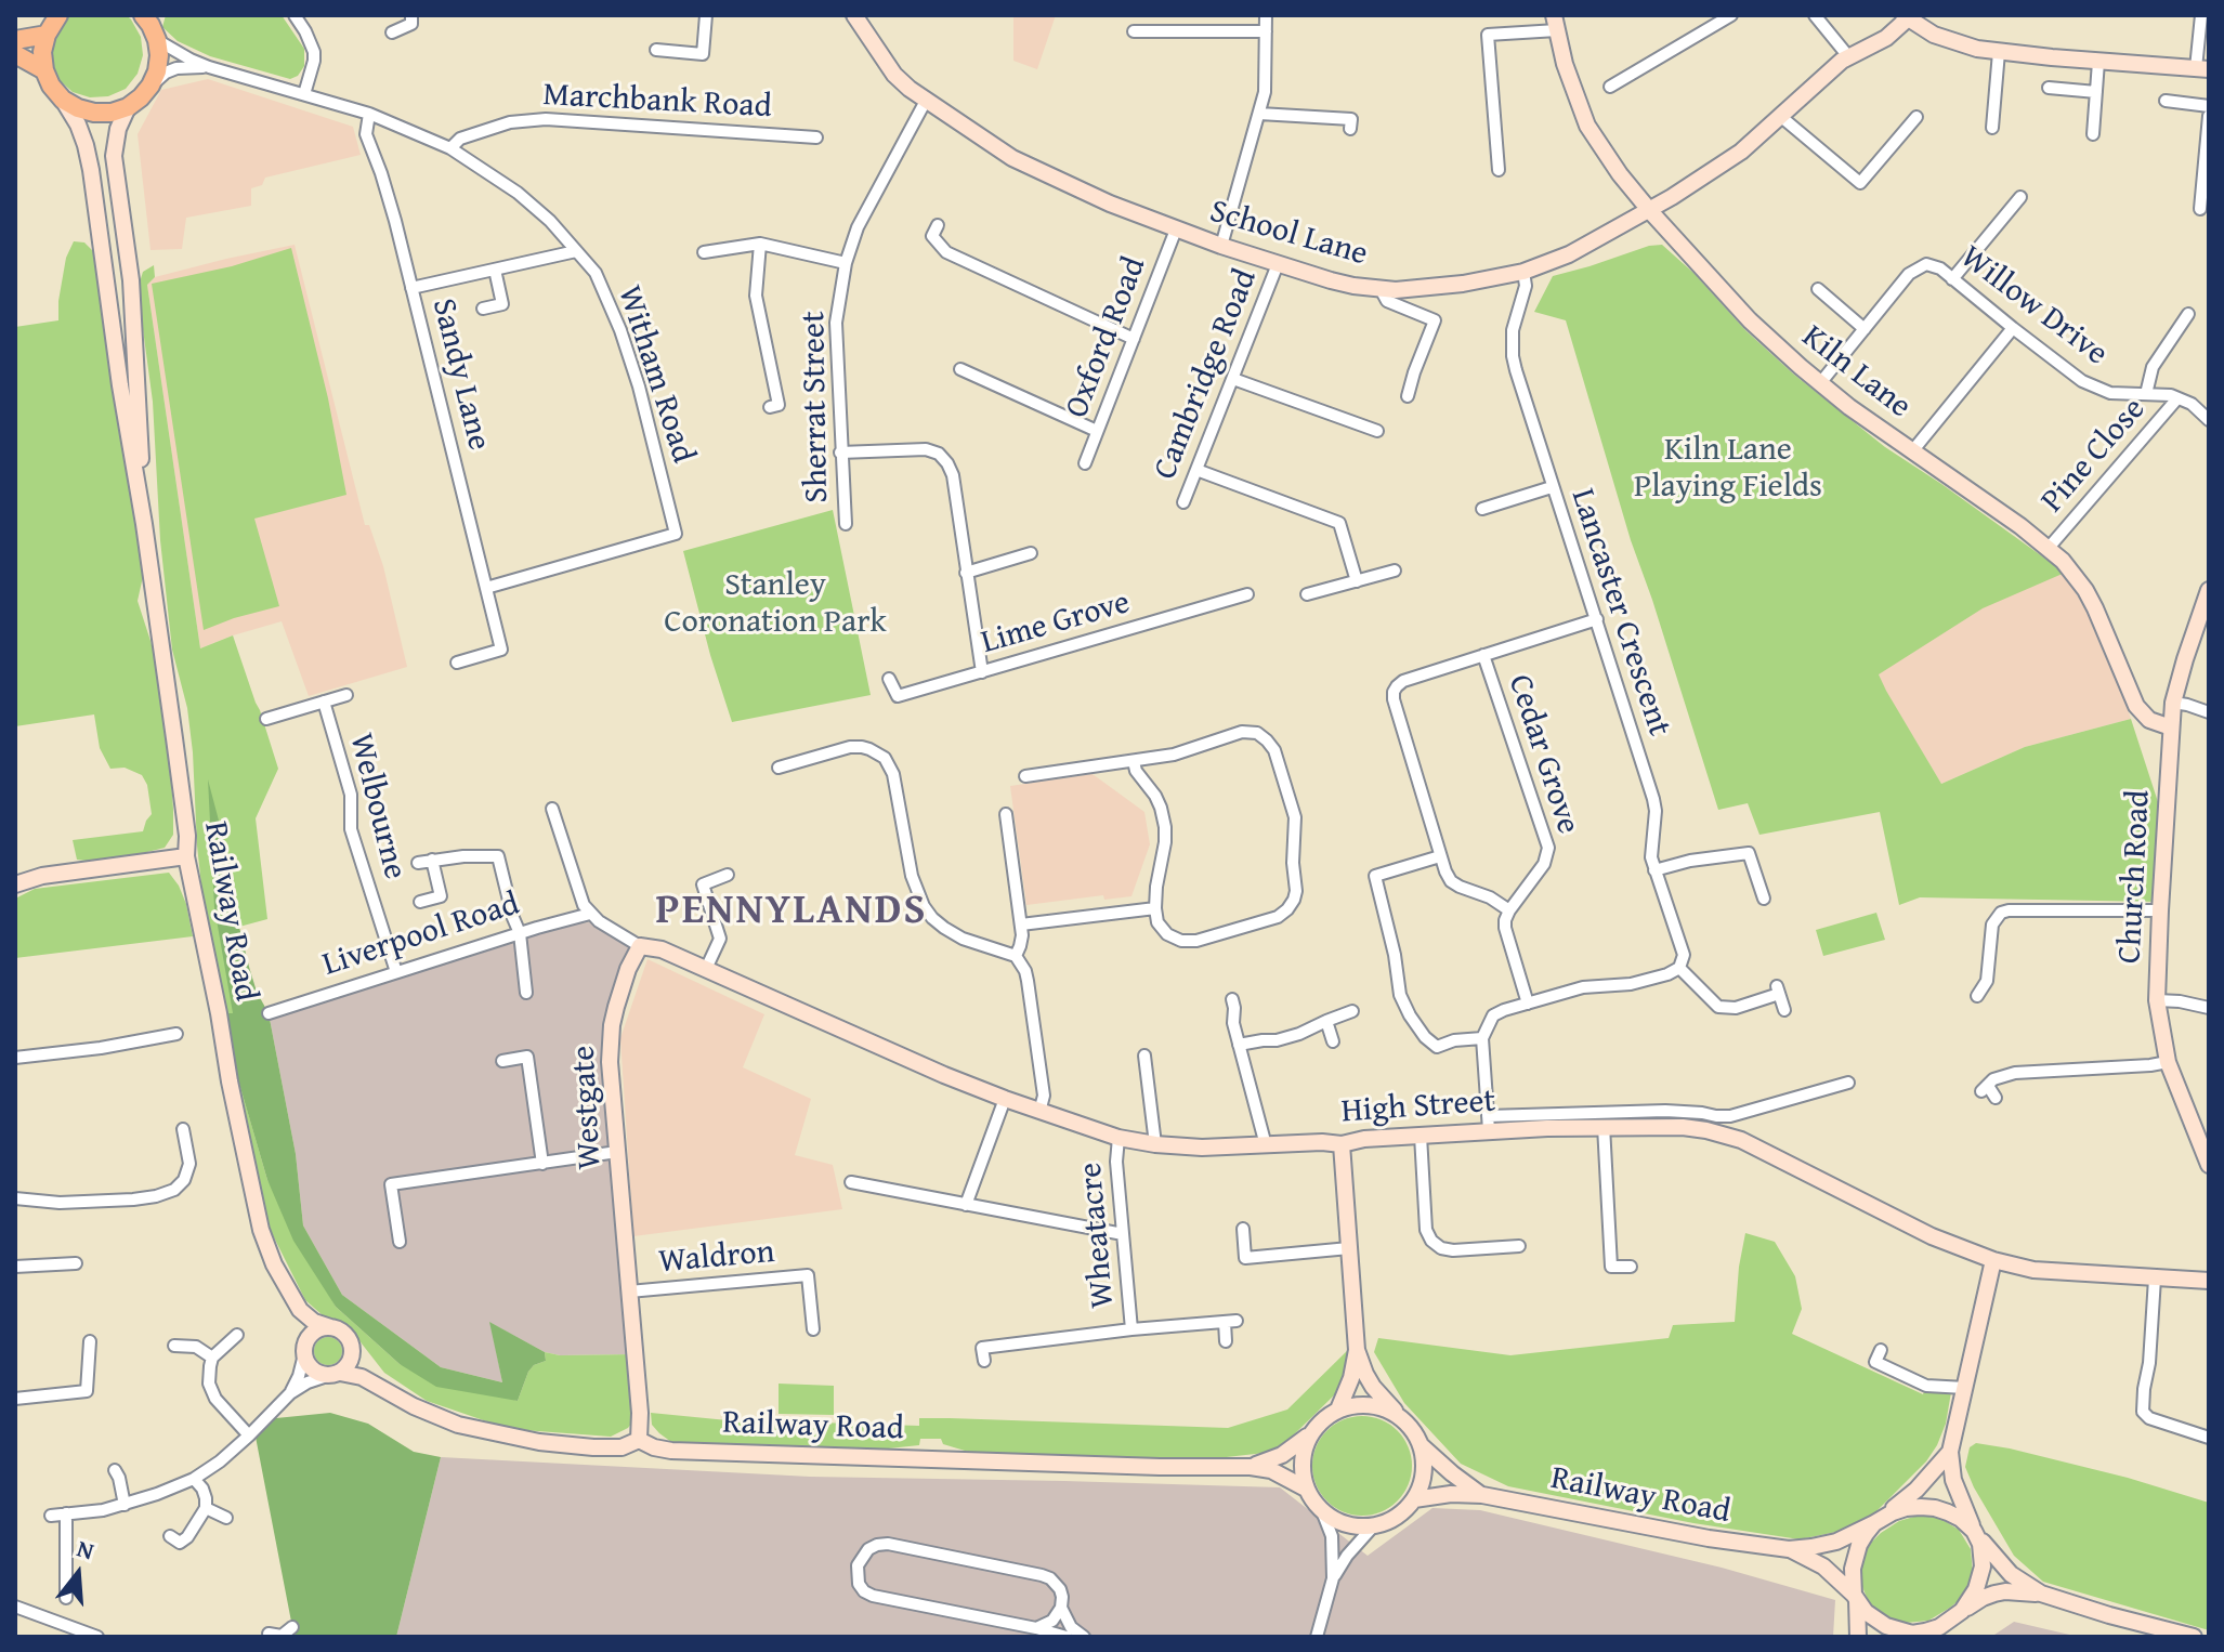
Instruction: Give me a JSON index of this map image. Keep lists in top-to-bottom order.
{
  "streets": {
    "street": [
      "Marchbank Road",
      "School Lane",
      "Willow Drive",
      "Oxford Road",
      "Kiln Lane",
      "Sandy Lane",
      "Witham Road",
      "Cambridge Road",
      "Sherrat Street",
      "Pine Close",
      "Lancaster Crescent",
      "Lime Grove",
      "Cedar Grove",
      "Welbourne",
      "Church Road",
      "Railway Road",
      "Liverpool Road",
      "Westgate",
      "High Street",
      "Wheatacre",
      "Waldron"
    ]
  },
  "crossings": [
    ["Marchbank Road", "Witham Road"],
    ["School Lane", "Oxford Road"],
    ["School Lane", "Kiln Lane"],
    ["School Lane", "Cambridge Road"],
    ["School Lane", "Sherrat Street"],
    ["School Lane", "Lancaster Crescent"],
    ["Willow Drive", "Kiln Lane"],
    ["Willow Drive", "Pine Close"],
    ["Kiln Lane", "Pine Close"],
    ["Kiln Lane", "Church Road"],
    ["Sandy Lane", "Witham Road"],
    ["Welbourne", "Liverpool Road"],
    ["Railway Road", "Westgate"],
    ["Westgate", "High Street"],
    ["Westgate", "Waldron"],
    ["High Street", "Wheatacre"]
  ],
  "districts": ["PENNYLANDS"],
  "parks": ["Kiln Lane Playing Fields", "Stanley Coronation Park"],
  "north": "top"
}
